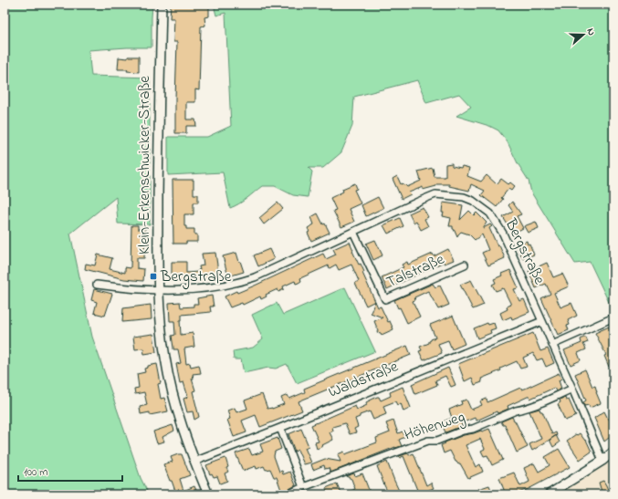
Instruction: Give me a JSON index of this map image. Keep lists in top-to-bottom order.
{
  "streets": {
    "street": [
      "Klein-Erkenschwicker-Straße",
      "Bergstraße",
      "Talstraße",
      "Waldstraße",
      "Höhenweg"
    ]
  },
  "crossings": [
    ["Klein-Erkenschwicker-Straße", "Bergstraße"],
    ["Klein-Erkenschwicker-Straße", "Waldstraße"],
    ["Bergstraße", "Talstraße"],
    ["Bergstraße", "Waldstraße"],
    ["Bergstraße", "Höhenweg"]
  ],
  "places": {
    "transit": ["Bergstraße"]
  },
  "scale_bar": "100 m",
  "north": "right"
}
